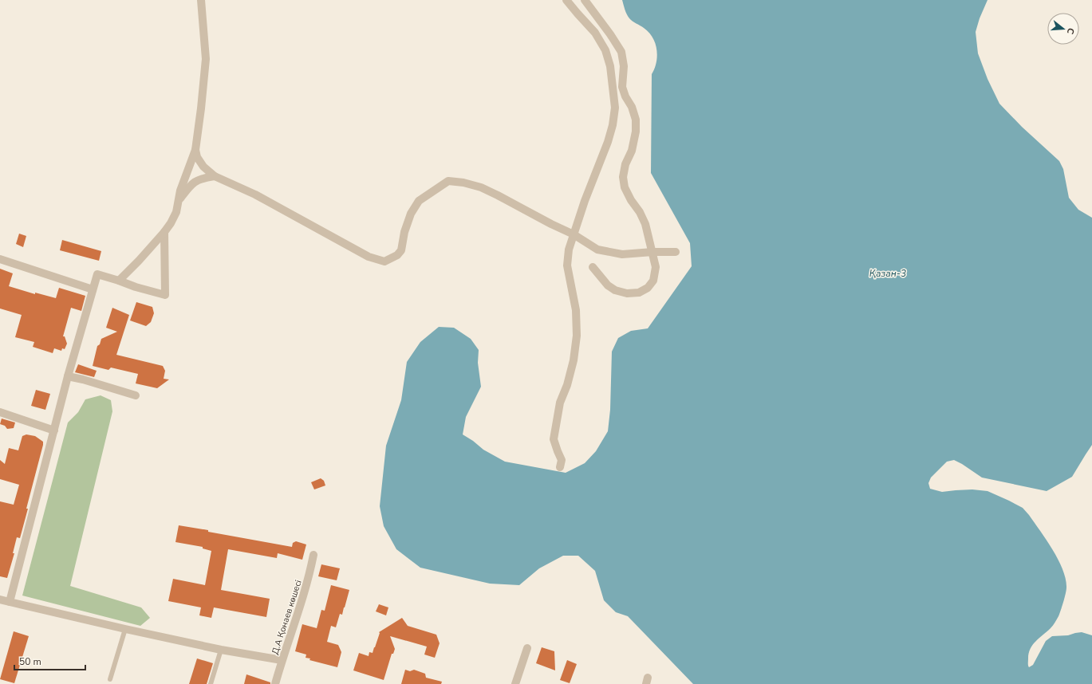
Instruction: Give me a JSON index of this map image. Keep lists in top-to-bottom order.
{
  "streets": {
    "street": ["Д.А Қонаев көшесі"]
  },
  "water": ["Қазан-3"],
  "scale_bar": "50 m",
  "north": "right"
}
